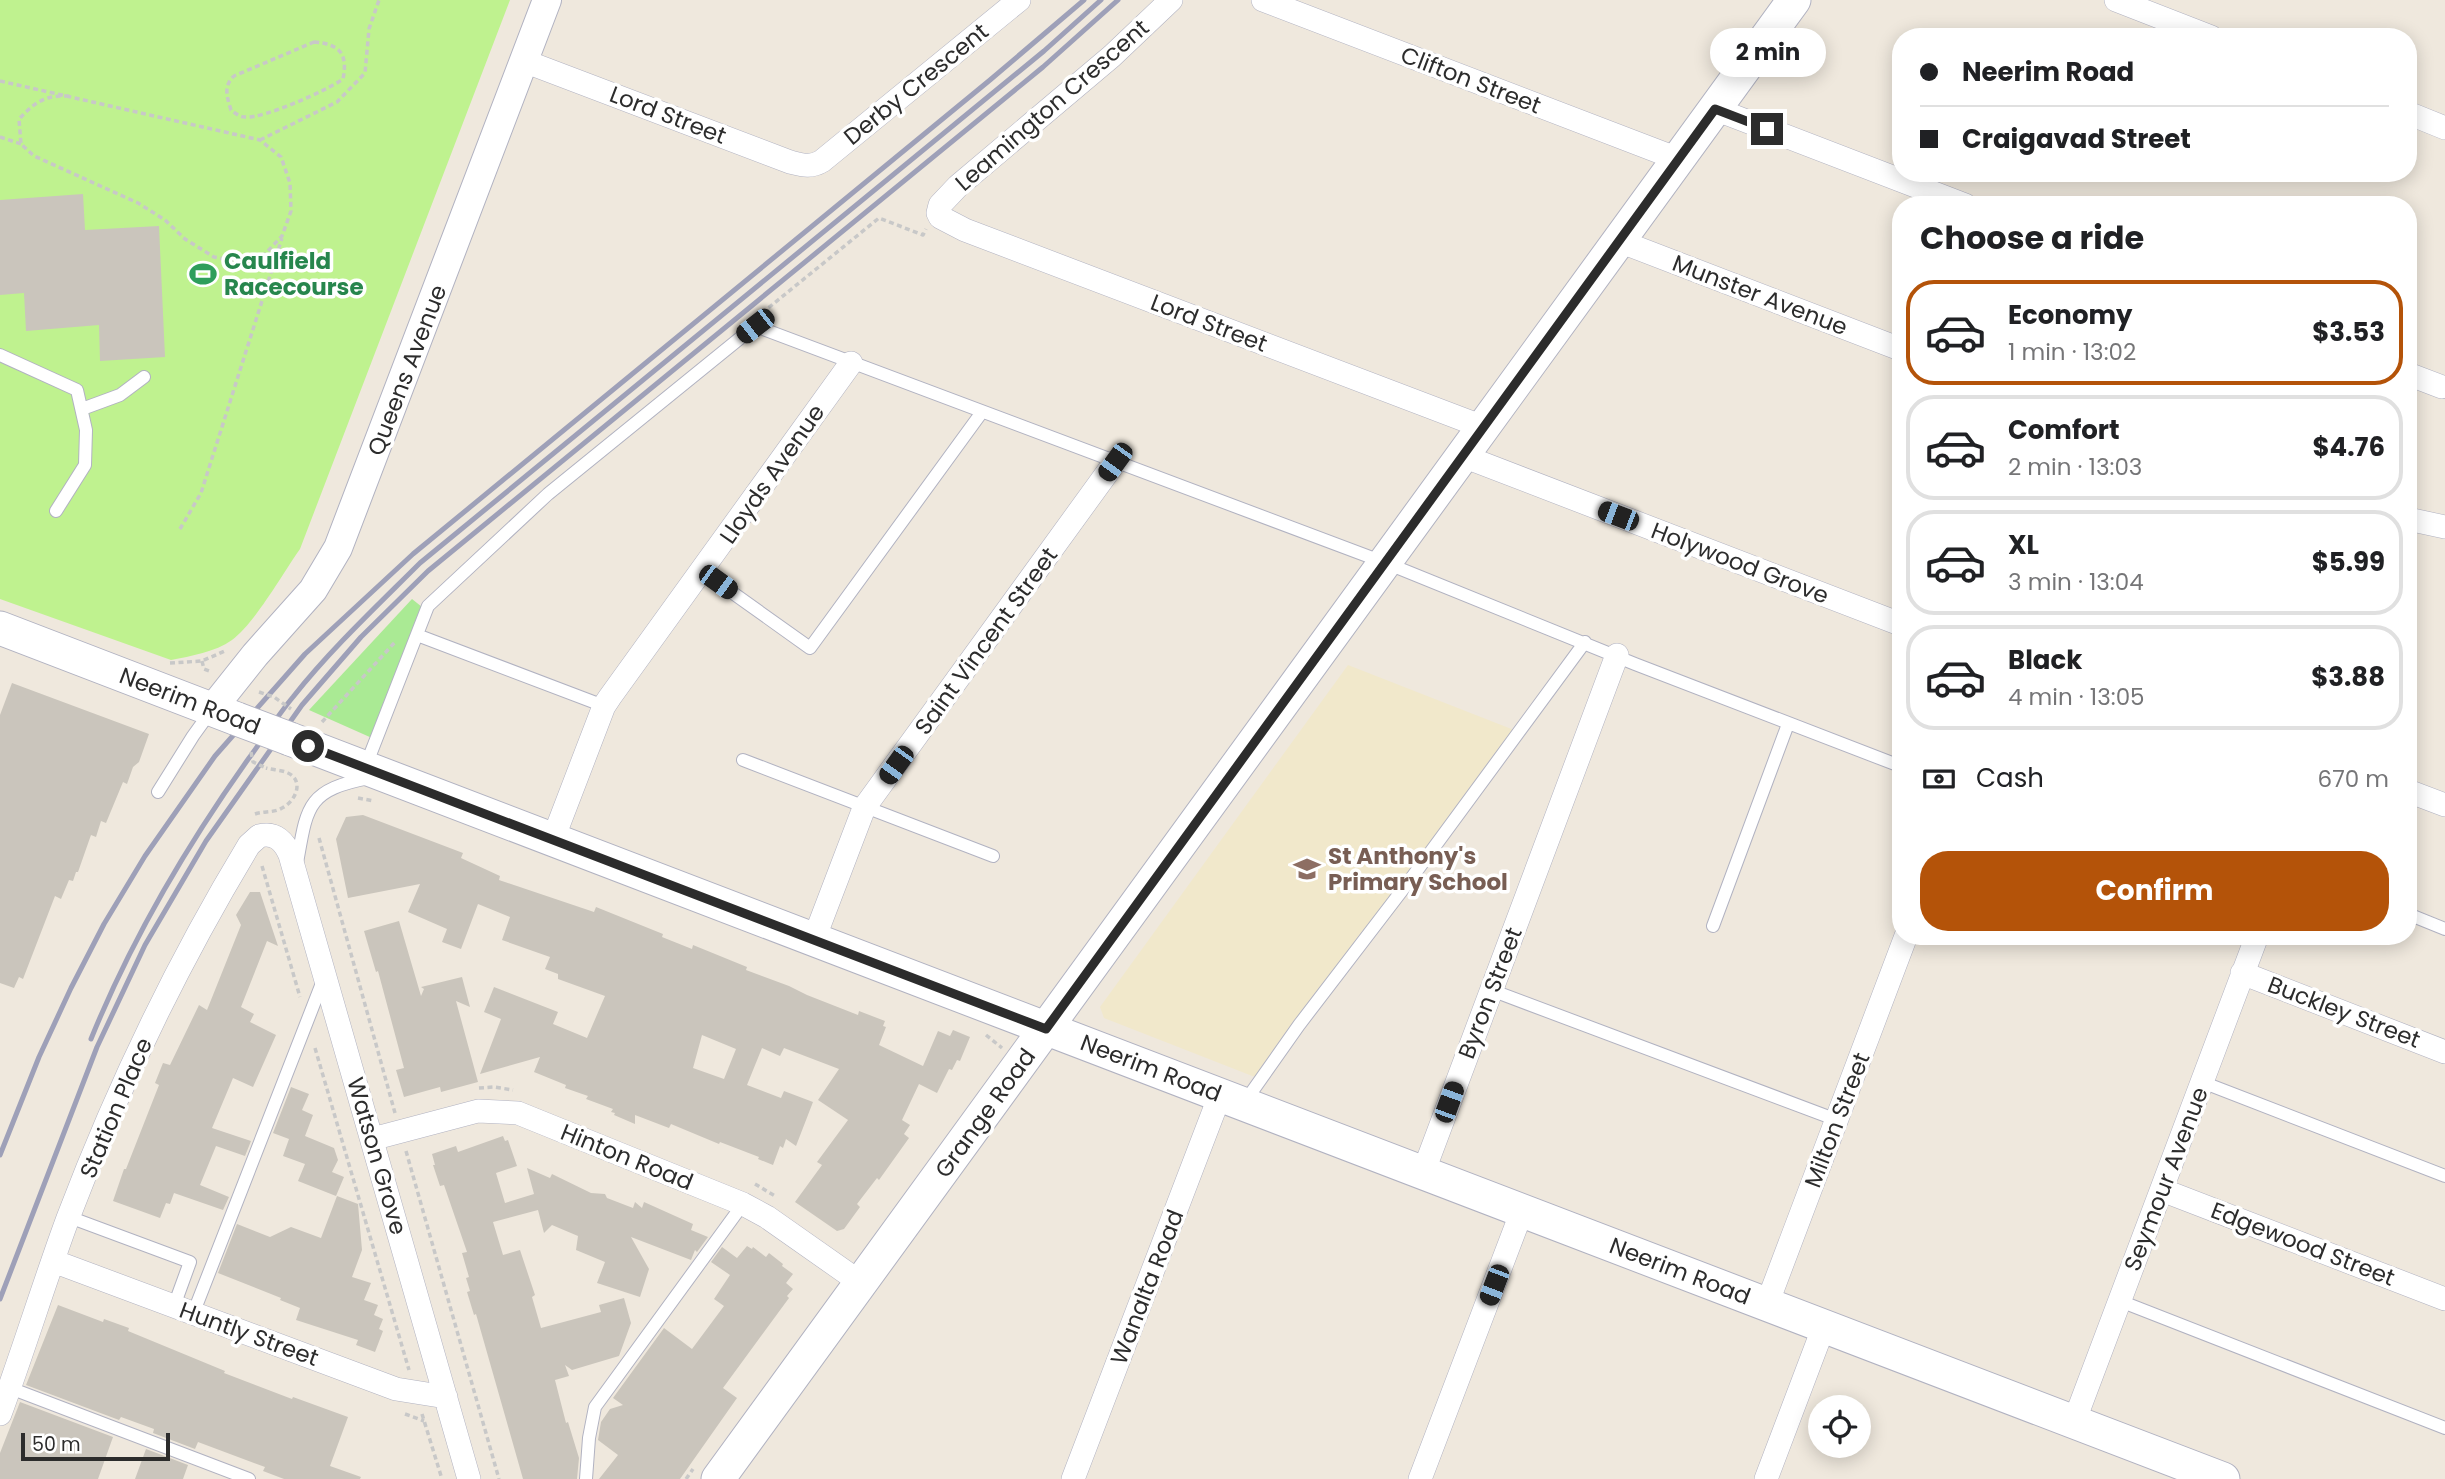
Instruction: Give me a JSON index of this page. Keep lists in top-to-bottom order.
{
  "streets": {
    "main road": ["Neerim Road", "Grange Road"],
    "street": [
      "Clifton Street",
      "Derby Crescent",
      "Leamington Crescent",
      "Lord Street",
      "Munster Avenue",
      "Queens Avenue",
      "Lloyds Avenue",
      "Holywood Grove",
      "Saint Vincent Street",
      "Byron Street",
      "Buckley Street",
      "Station Place",
      "Milton Street",
      "Watson Grove",
      "Hinton Road",
      "Seymour Avenue",
      "Edgewood Street",
      "Wanalta Road",
      "Huntly Street"
    ]
  },
  "crossings": [
    ["Clifton Street", "Grange Road"],
    ["Derby Crescent", "Lord Street"],
    ["Leamington Crescent", "Lord Street"],
    ["Lord Street", "Queens Avenue"],
    ["Lord Street", "Grange Road"],
    ["Munster Avenue", "Grange Road"],
    ["Queens Avenue", "Neerim Road"],
    ["Lloyds Avenue", "Neerim Road"],
    ["Holywood Grove", "Grange Road"],
    ["Saint Vincent Street", "Neerim Road"],
    ["Neerim Road", "Byron Street"],
    ["Neerim Road", "Grange Road"],
    ["Neerim Road", "Milton Street"],
    ["Neerim Road", "Seymour Avenue"],
    ["Neerim Road", "Wanalta Road"],
    ["Buckley Street", "Seymour Avenue"],
    ["Station Place", "Watson Grove"],
    ["Station Place", "Huntly Street"],
    ["Grange Road", "Hinton Road"],
    ["Watson Grove", "Hinton Road"],
    ["Watson Grove", "Huntly Street"],
    ["Seymour Avenue", "Edgewood Street"]
  ],
  "places": {
    "sports": ["Caulfield Racecourse"],
    "school or university": ["St Anthony's Primary School"]
  },
  "scale_bar": "50 m",
  "page": {
    "bubble": "2 min",
    "banner": ["Neerim Road", "Craigavad Street"],
    "heading": "Choose a ride",
    "list": [
      {
        "name": "Economy",
        "note": "1 min · 13:02",
        "value": "$3.53"
      },
      {
        "name": "Comfort",
        "note": "2 min · 13:03",
        "value": "$4.76"
      },
      {
        "name": "XL",
        "note": "3 min · 13:04",
        "value": "$5.99"
      },
      {
        "name": "Black",
        "note": "4 min · 13:05",
        "value": "$3.88"
      }
    ],
    "pay": ["Cash", "670 m"],
    "buttons": "Confirm",
    "scale": "50 m"
  }
}
